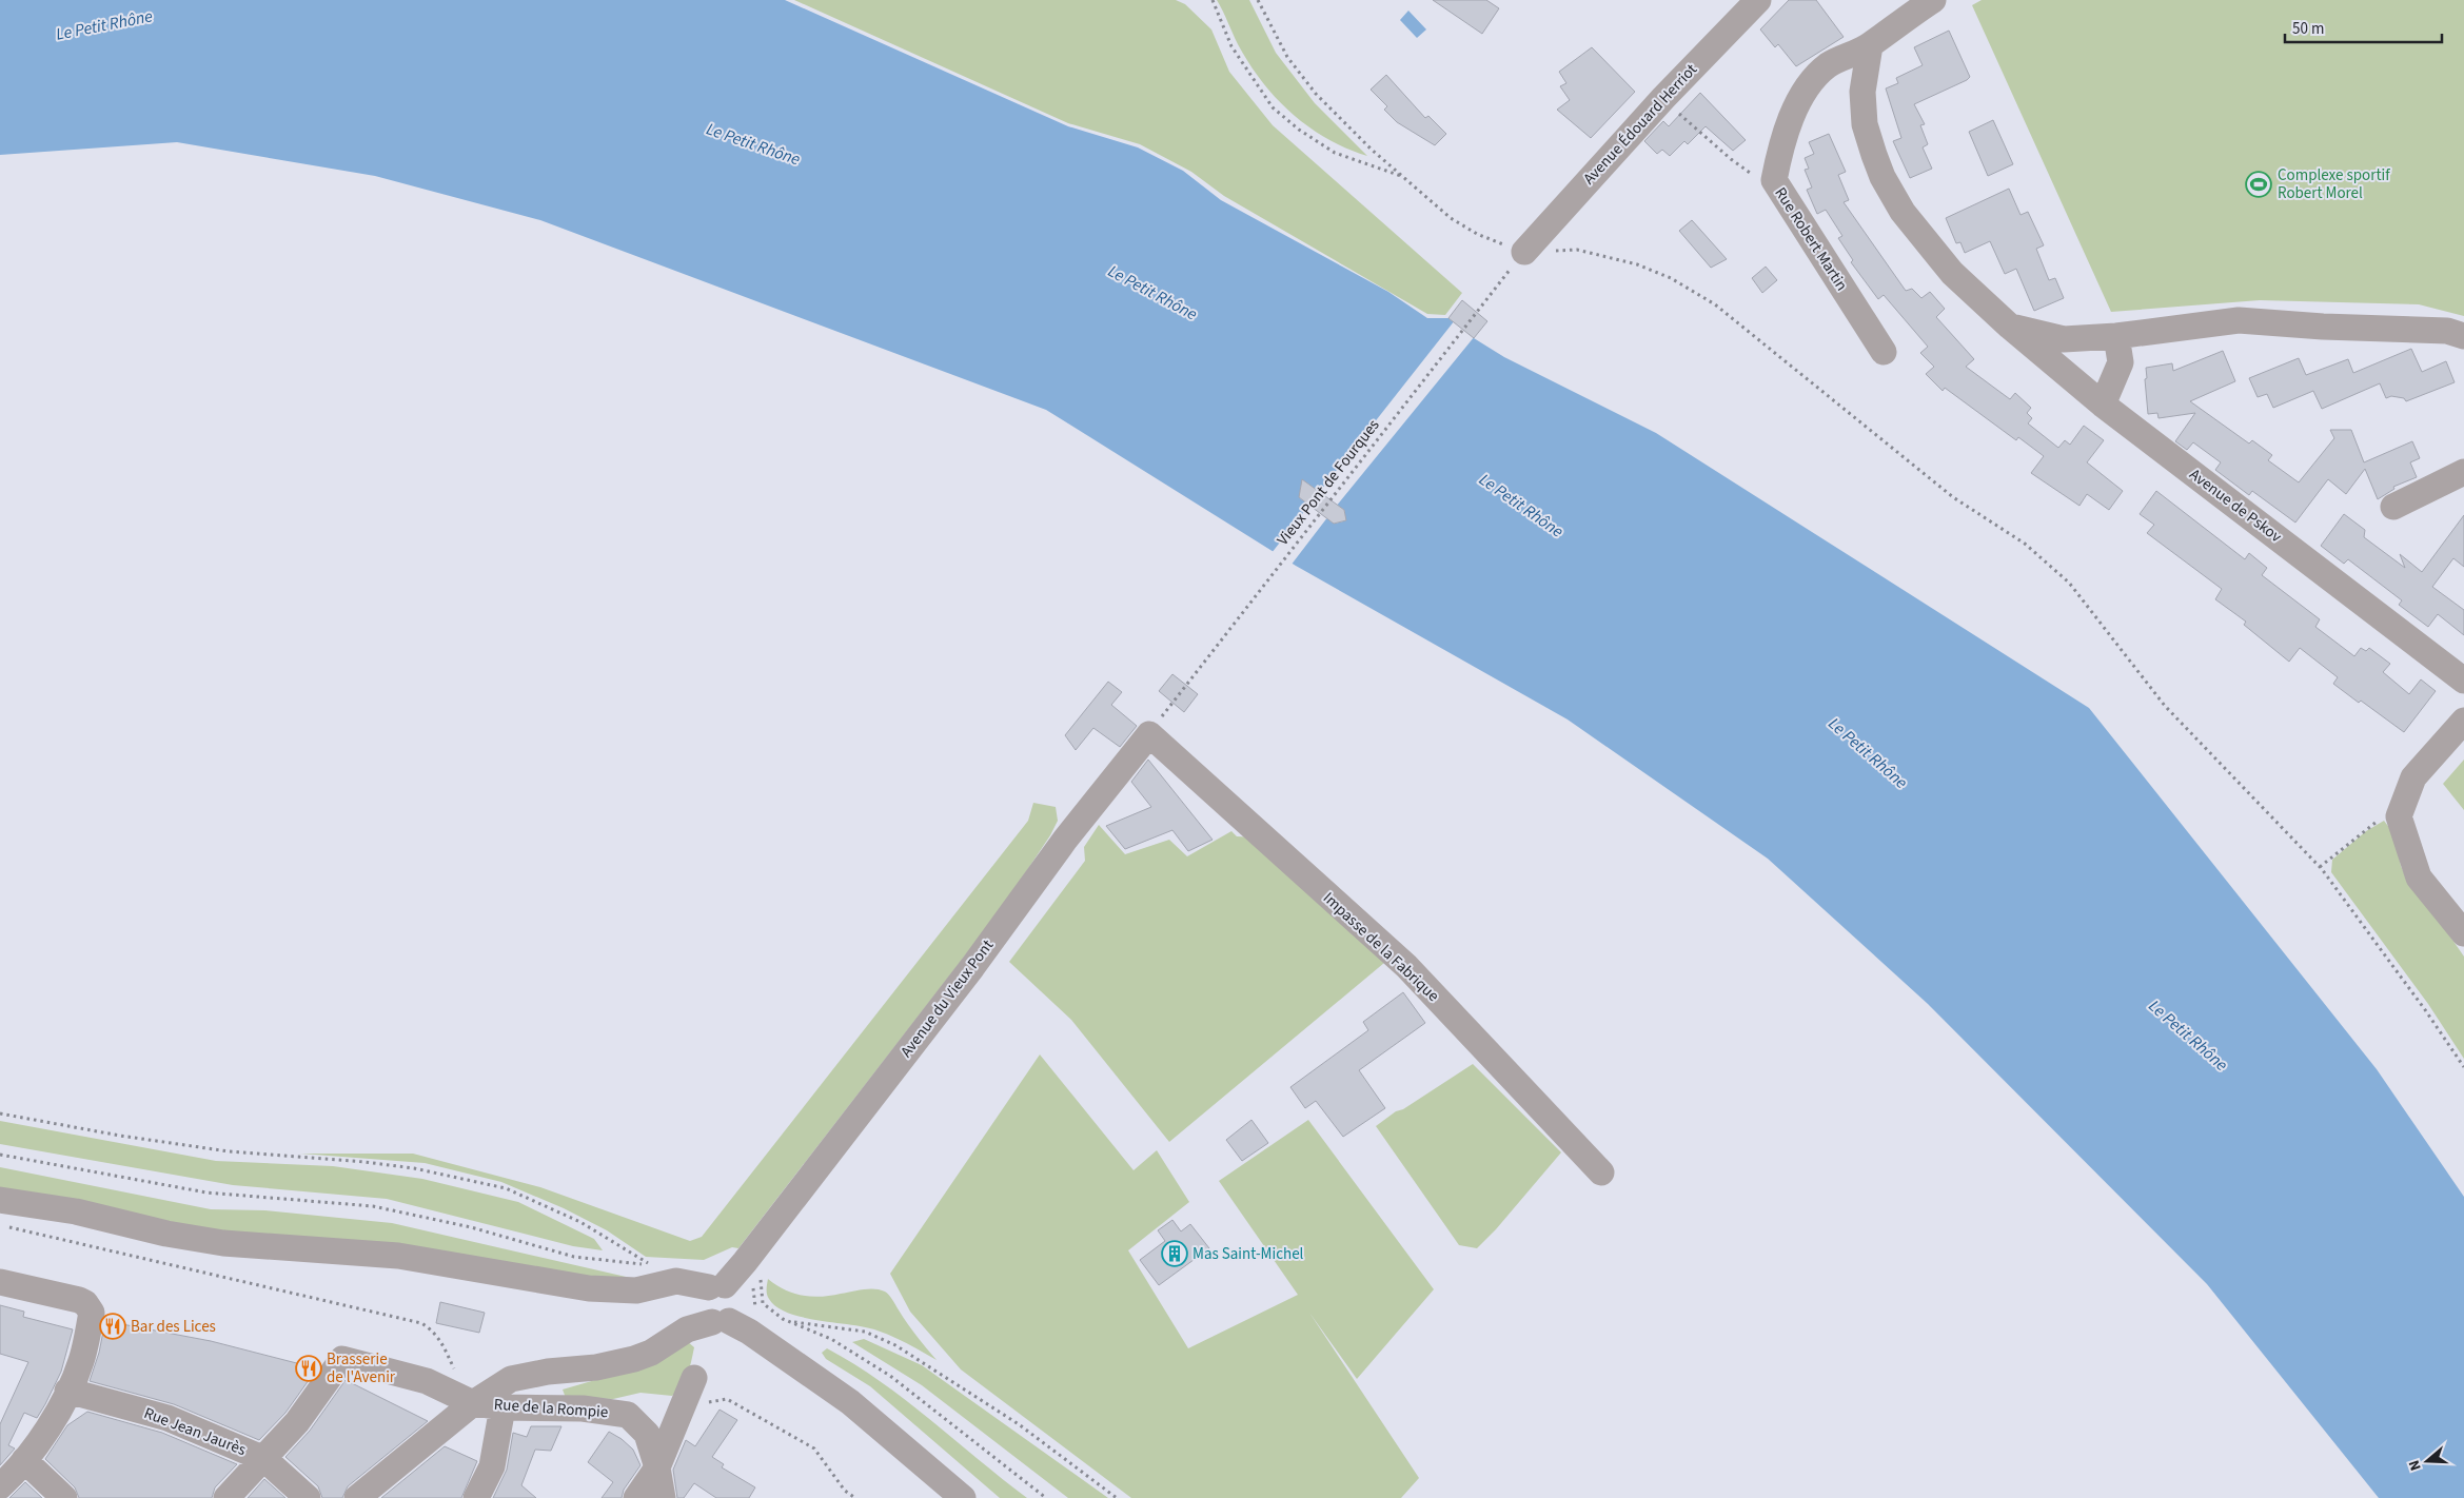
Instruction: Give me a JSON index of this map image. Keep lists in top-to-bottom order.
{
  "streets": {
    "street": [
      "Avenue Édouard Herriot",
      "Rue Robert Martin",
      "Avenue de Pskov",
      "Impasse de la Fabrique",
      "Avenue du Vieux Pont",
      "Rue de la Rompie",
      "Rue Jean Jaurès"
    ],
    "path": ["Vieux Pont de Fourques"]
  },
  "crossings": [
    ["Rue Robert Martin", "Avenue de Pskov"],
    ["Impasse de la Fabrique", "Avenue du Vieux Pont"],
    ["Avenue du Vieux Pont", "Rue de la Rompie"],
    ["Rue de la Rompie", "Rue Jean Jaurès"]
  ],
  "water": ["Le Petit Rhône"],
  "places": {
    "sports": ["Complexe sportif Robert Morel"],
    "building": ["Mas Saint-Michel"],
    "restaurant": ["Bar des Lices", "Brasserie de l'Avenir"]
  },
  "scale_bar": "50 m",
  "north": "left"
}
